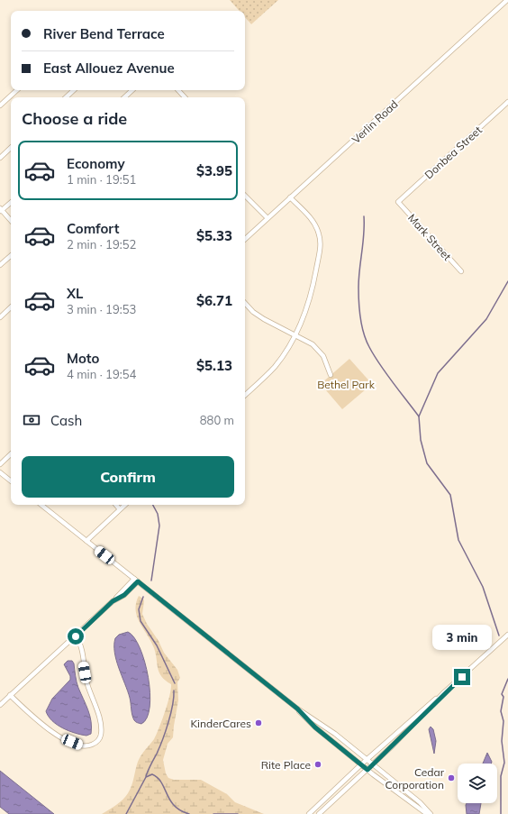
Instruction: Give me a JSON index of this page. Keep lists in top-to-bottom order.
{
  "streets": {
    "street": ["Verlin Road", "Donbea Street", "Mark Street"]
  },
  "crossings": [
    ["Donbea Street", "Mark Street"]
  ],
  "parks": ["Bethel Park"],
  "places": ["KinderCares", "Rite Place", "Cedar Corporation"],
  "page": {
    "banner": ["River Bend Terrace", "East Allouez Avenue"],
    "heading": "Choose a ride",
    "list": [
      {
        "name": "Economy",
        "note": "1 min · 19:51",
        "value": "$3.95"
      },
      {
        "name": "Comfort",
        "note": "2 min · 19:52",
        "value": "$5.33"
      },
      {
        "name": "XL",
        "note": "3 min · 19:53",
        "value": "$6.71"
      },
      {
        "name": "Moto",
        "note": "4 min · 19:54",
        "value": "$5.13"
      }
    ],
    "pay": ["Cash", "880 m"],
    "buttons": "Confirm",
    "bubble": "3 min"
  }
}
